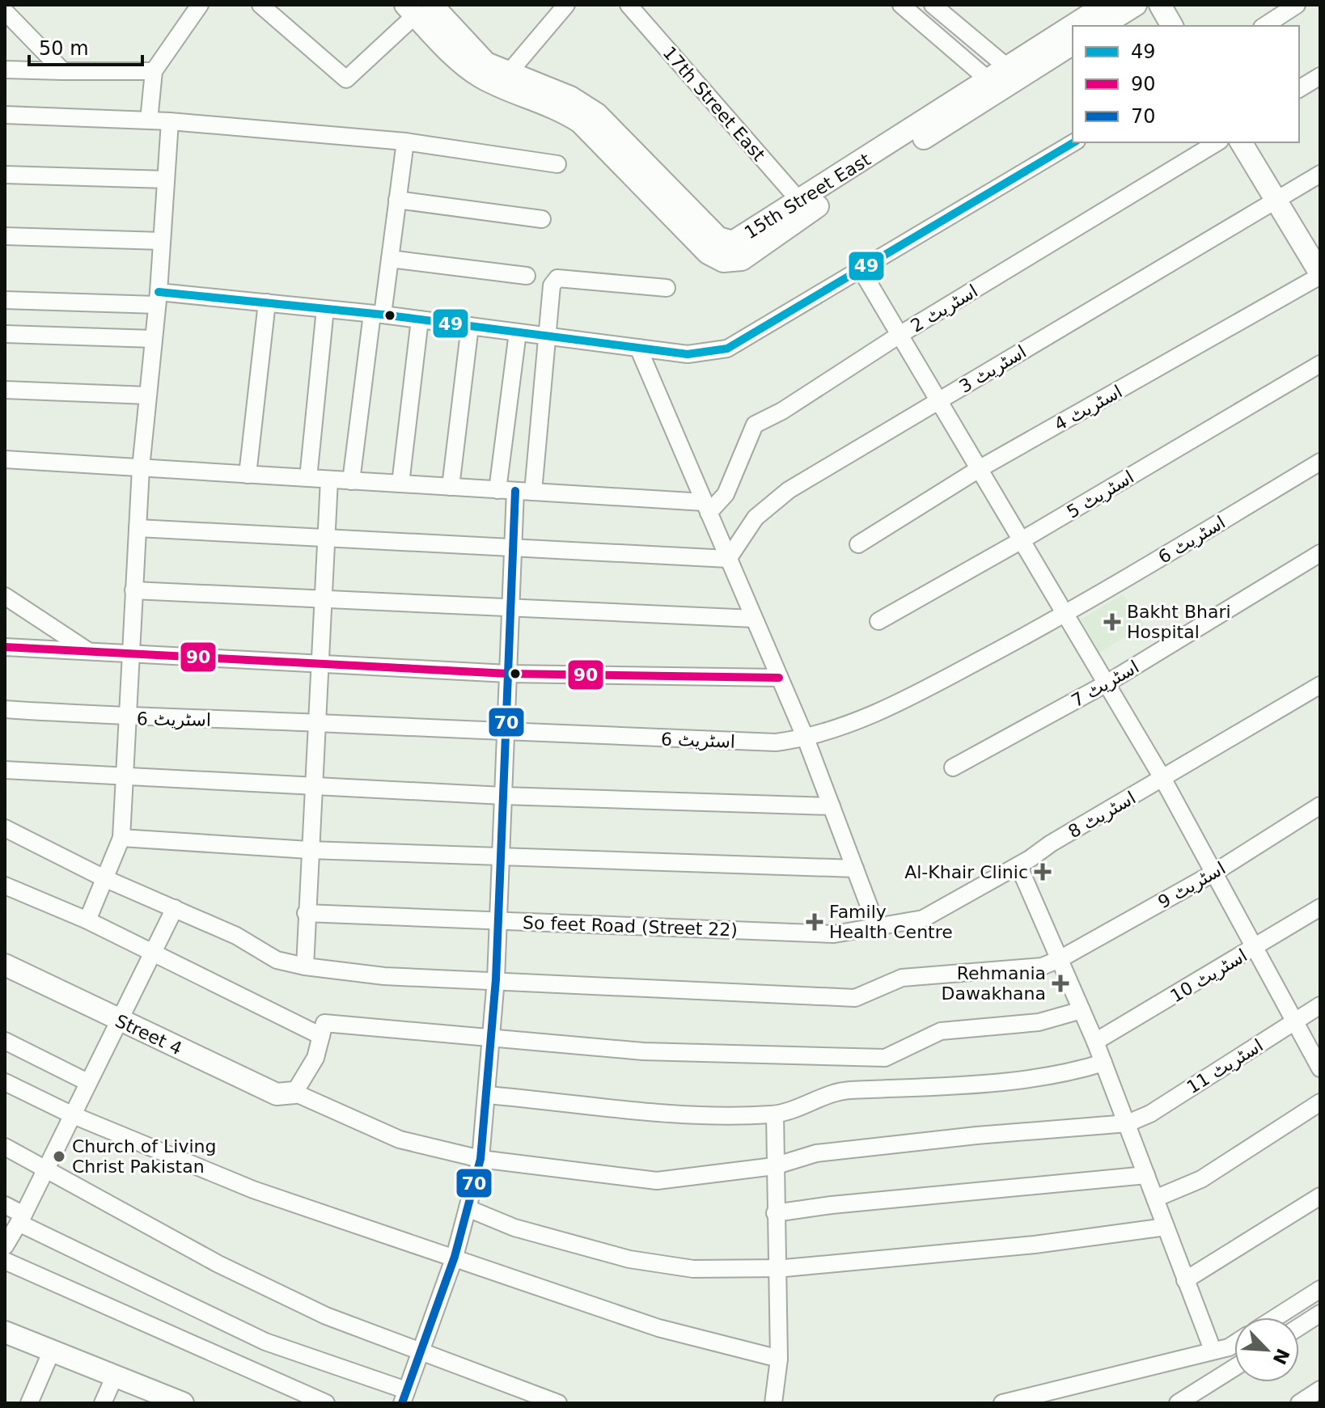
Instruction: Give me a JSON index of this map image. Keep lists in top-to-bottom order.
{
  "streets": {
    "street": [
      "17th Street East",
      "15th Street East",
      "اسٹریٹ 2",
      "اسٹریٹ 3",
      "اسٹریٹ 4",
      "اسٹریٹ 5",
      "اسٹریٹ 6",
      "اسٹریٹ 7",
      "اسٹریٹ 8",
      "اسٹریٹ 9",
      "So feet Road (Street 22)",
      "اسٹریٹ 10",
      "Street 4",
      "اسٹریٹ 11"
    ]
  },
  "crossings": [
    ["17th Street East", "15th Street East"],
    ["اسٹریٹ 8", "So feet Road (Street 22)"]
  ],
  "places": {
    "health": [
      "Bakht Bhari Hospital",
      "Al-Khair Clinic",
      "Family Health Centre",
      "Rehmania Dawakhana"
    ],
    "other": ["Church of Living Christ Pakistan"]
  },
  "lines": ["transit line 49", "transit line 70", "transit line 90"],
  "legend": ["49", "90", "70"],
  "scale_bar": "50 m",
  "north": "bottom right"
}
